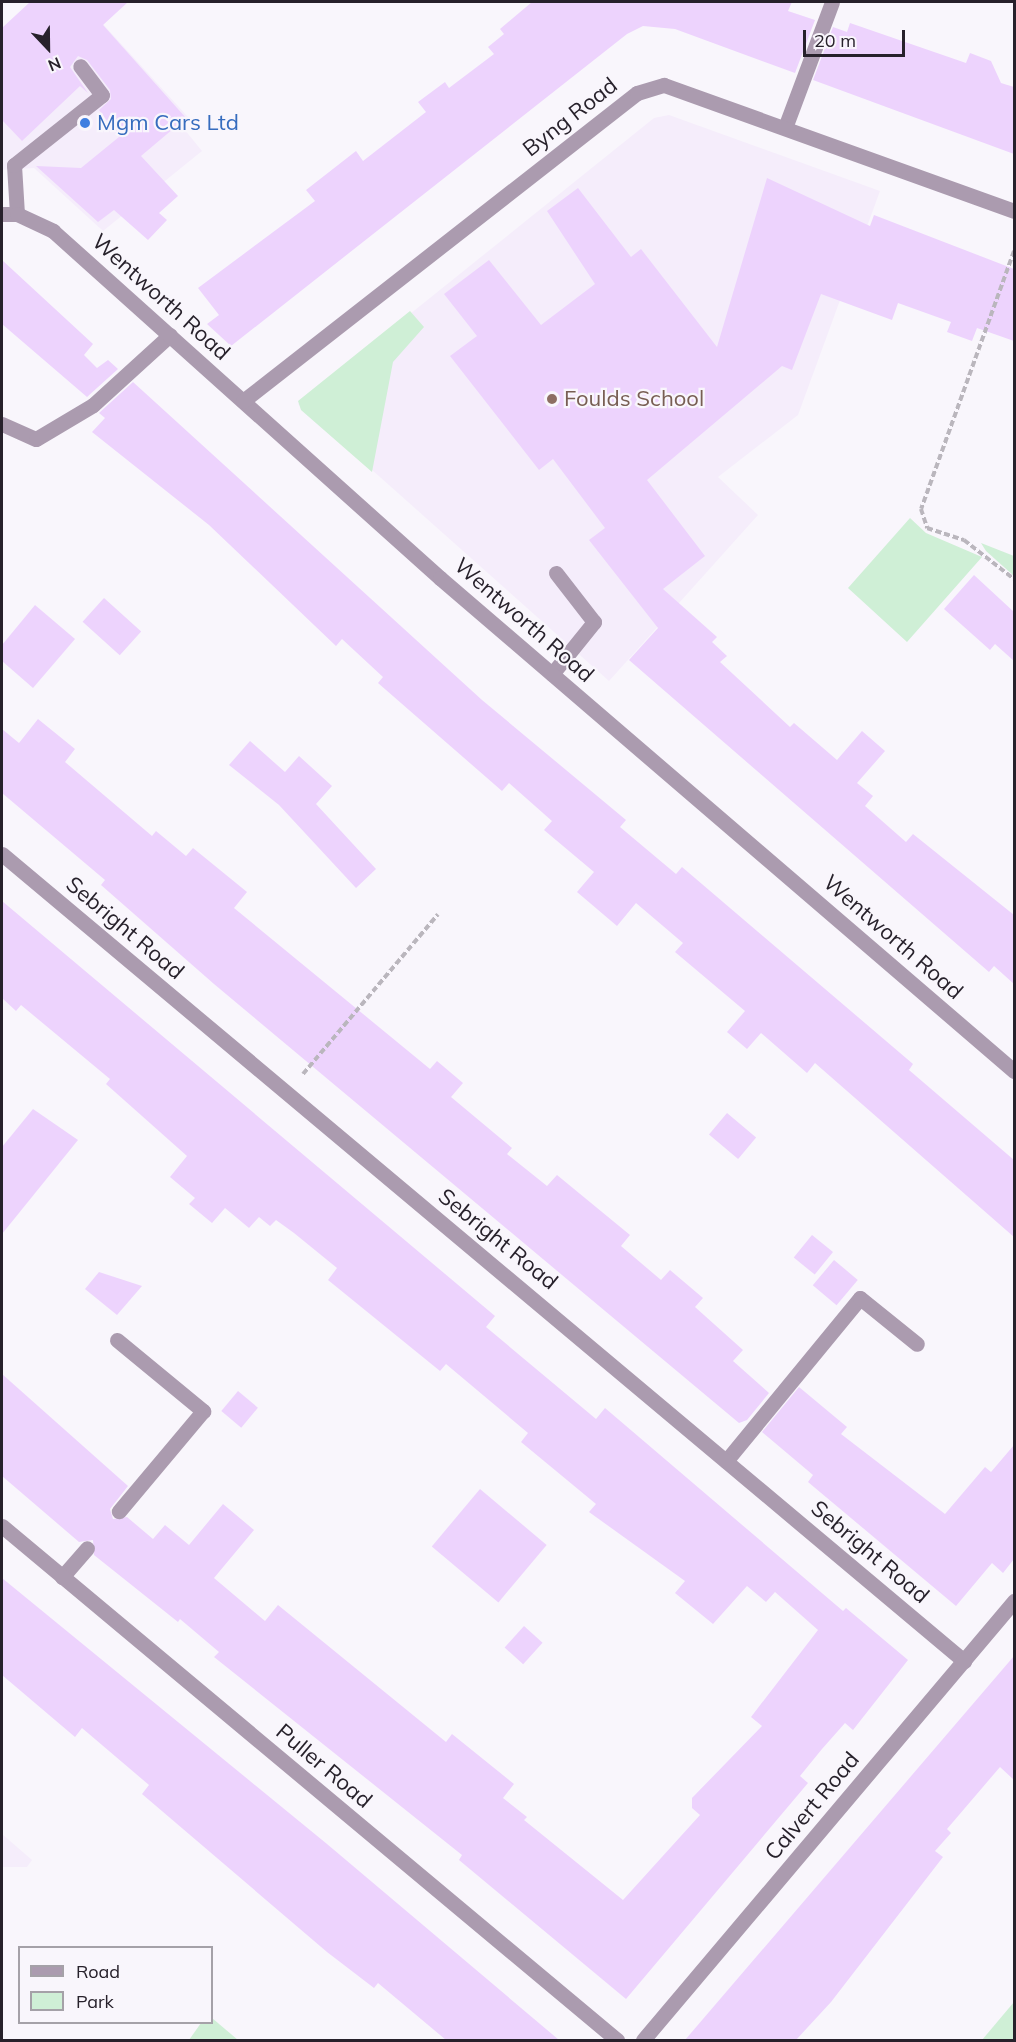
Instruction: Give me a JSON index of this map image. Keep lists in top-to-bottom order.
{
  "streets": {
    "street": [
      "Byng Road",
      "Wentworth Road",
      "Sebright Road",
      "Puller Road",
      "Calvert Road"
    ]
  },
  "crossings": [
    ["Byng Road", "Wentworth Road"],
    ["Sebright Road", "Calvert Road"]
  ],
  "places": ["Mgm Cars Ltd", "Foulds School"],
  "legend": ["Road", "Park"],
  "scale_bar": "20 m",
  "north": "bottom"
}
